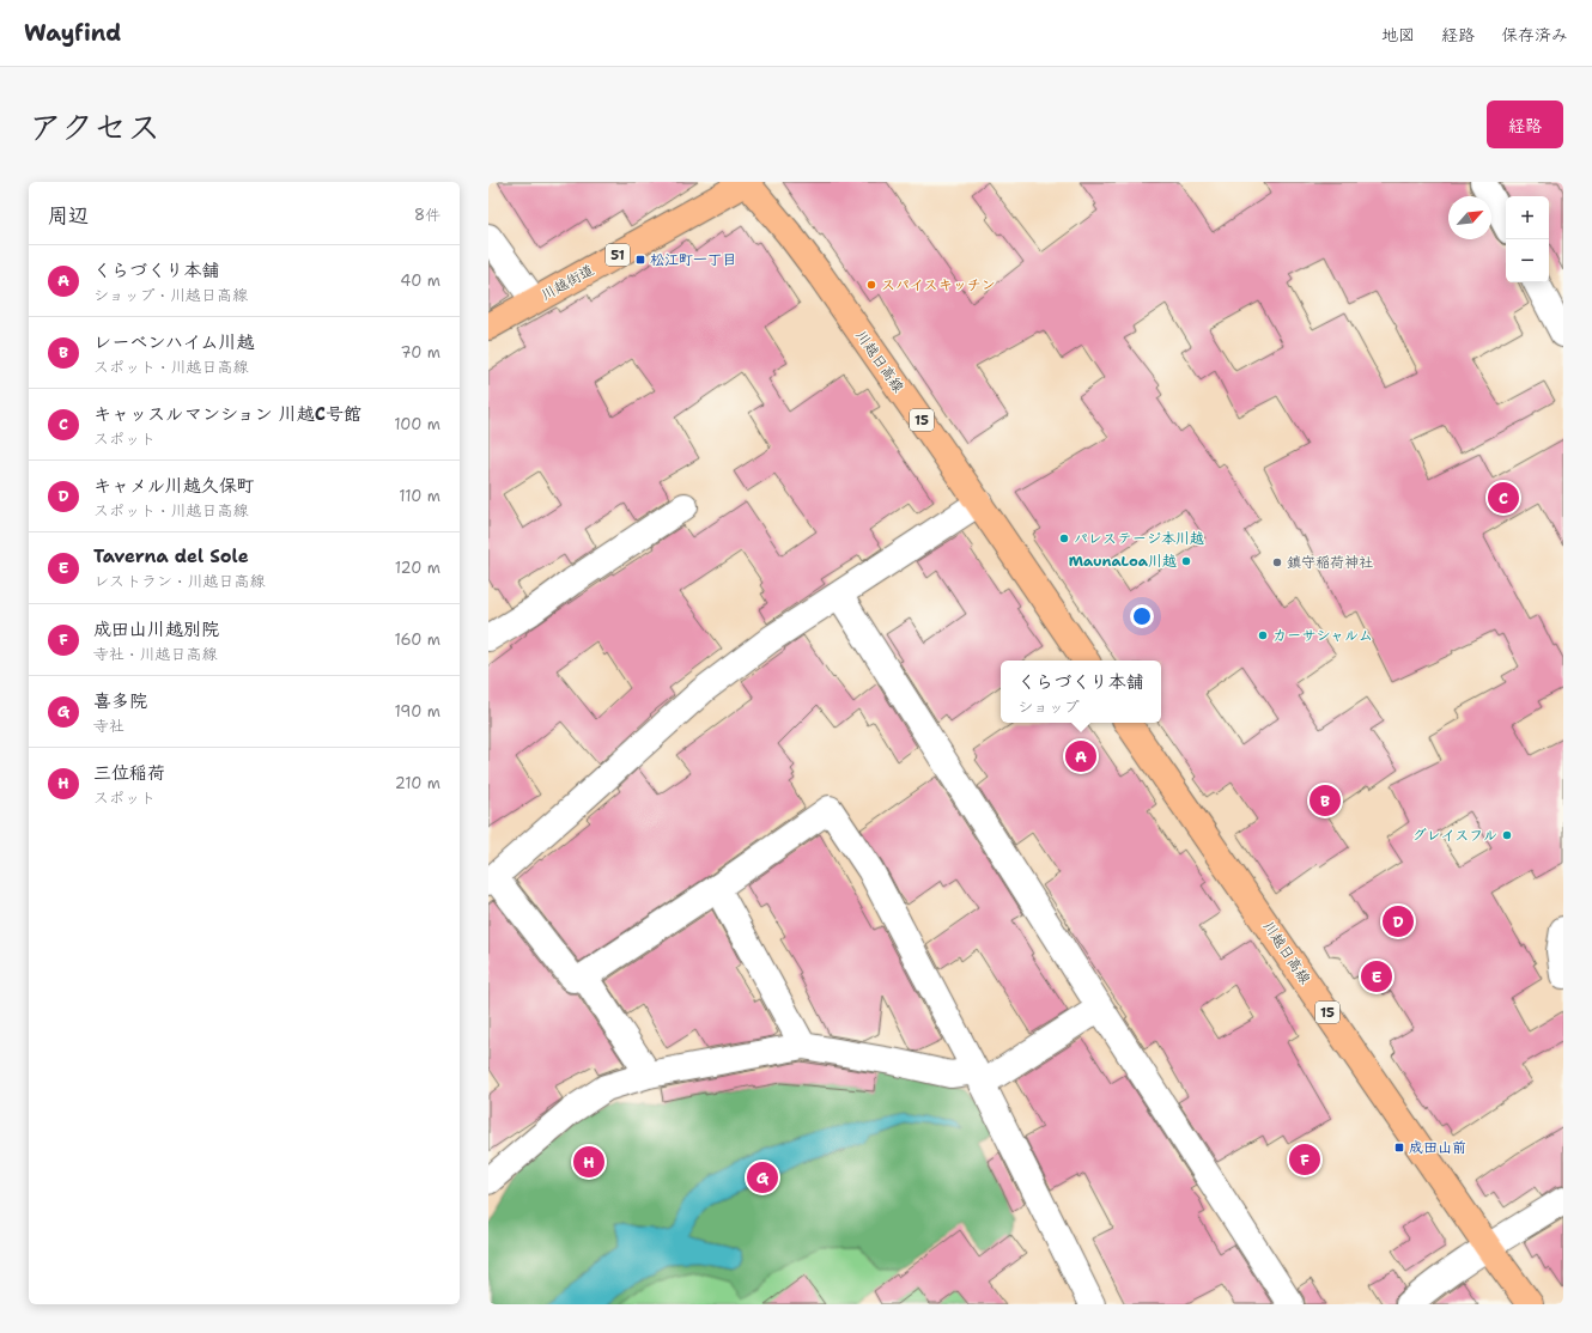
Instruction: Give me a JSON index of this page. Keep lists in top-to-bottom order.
{
  "streets": {
    "main road": [
      "51",
      "川越街道",
      "川越日高線",
      "15"
    ]
  },
  "crossings": [
    ["川越街道", "川越日高線"]
  ],
  "places": {
    "transit": ["松江町一丁目", "成田山前"],
    "other": [
      "スパイスキッチン",
      "パレステージ本川越",
      "MaunaLoa川越",
      "鎮守稲荷神社",
      "カーサシャルム",
      "グレイスフル"
    ]
  },
  "north": "top right",
  "page": {
    "header": "Wayfind",
    "nav": ["地図", "経路", "保存済み"],
    "title": "アクセス",
    "buttons": "経路",
    "heading": ["周辺", "8件"],
    "map_buttons": ["+", "−"],
    "list": [
      {
        "mark": "A",
        "name": "くらづくり本舗",
        "note": "ショップ · 川越日高線",
        "value": "40 m"
      },
      {
        "mark": "B",
        "name": "レーベンハイム川越",
        "note": "スポット · 川越日高線",
        "value": "70 m"
      },
      {
        "mark": "C",
        "name": "キャッスルマンション 川越C号館",
        "note": "スポット",
        "value": "100 m"
      },
      {
        "mark": "D",
        "name": "キャメル川越久保町",
        "note": "スポット · 川越日高線",
        "value": "110 m"
      },
      {
        "mark": "E",
        "name": "Taverna del Sole",
        "note": "レストラン · 川越日高線",
        "value": "120 m"
      },
      {
        "mark": "F",
        "name": "成田山川越別院",
        "note": "寺社 · 川越日高線",
        "value": "160 m"
      },
      {
        "mark": "G",
        "name": "喜多院",
        "note": "寺社",
        "value": "190 m"
      },
      {
        "mark": "H",
        "name": "三位稲荷",
        "note": "スポット",
        "value": "210 m"
      }
    ],
    "pins": [
      "C",
      "A",
      "B",
      "D",
      "E",
      "F",
      "H",
      "G"
    ],
    "popup": ["くらづくり本舗", "ショップ"]
  }
}
